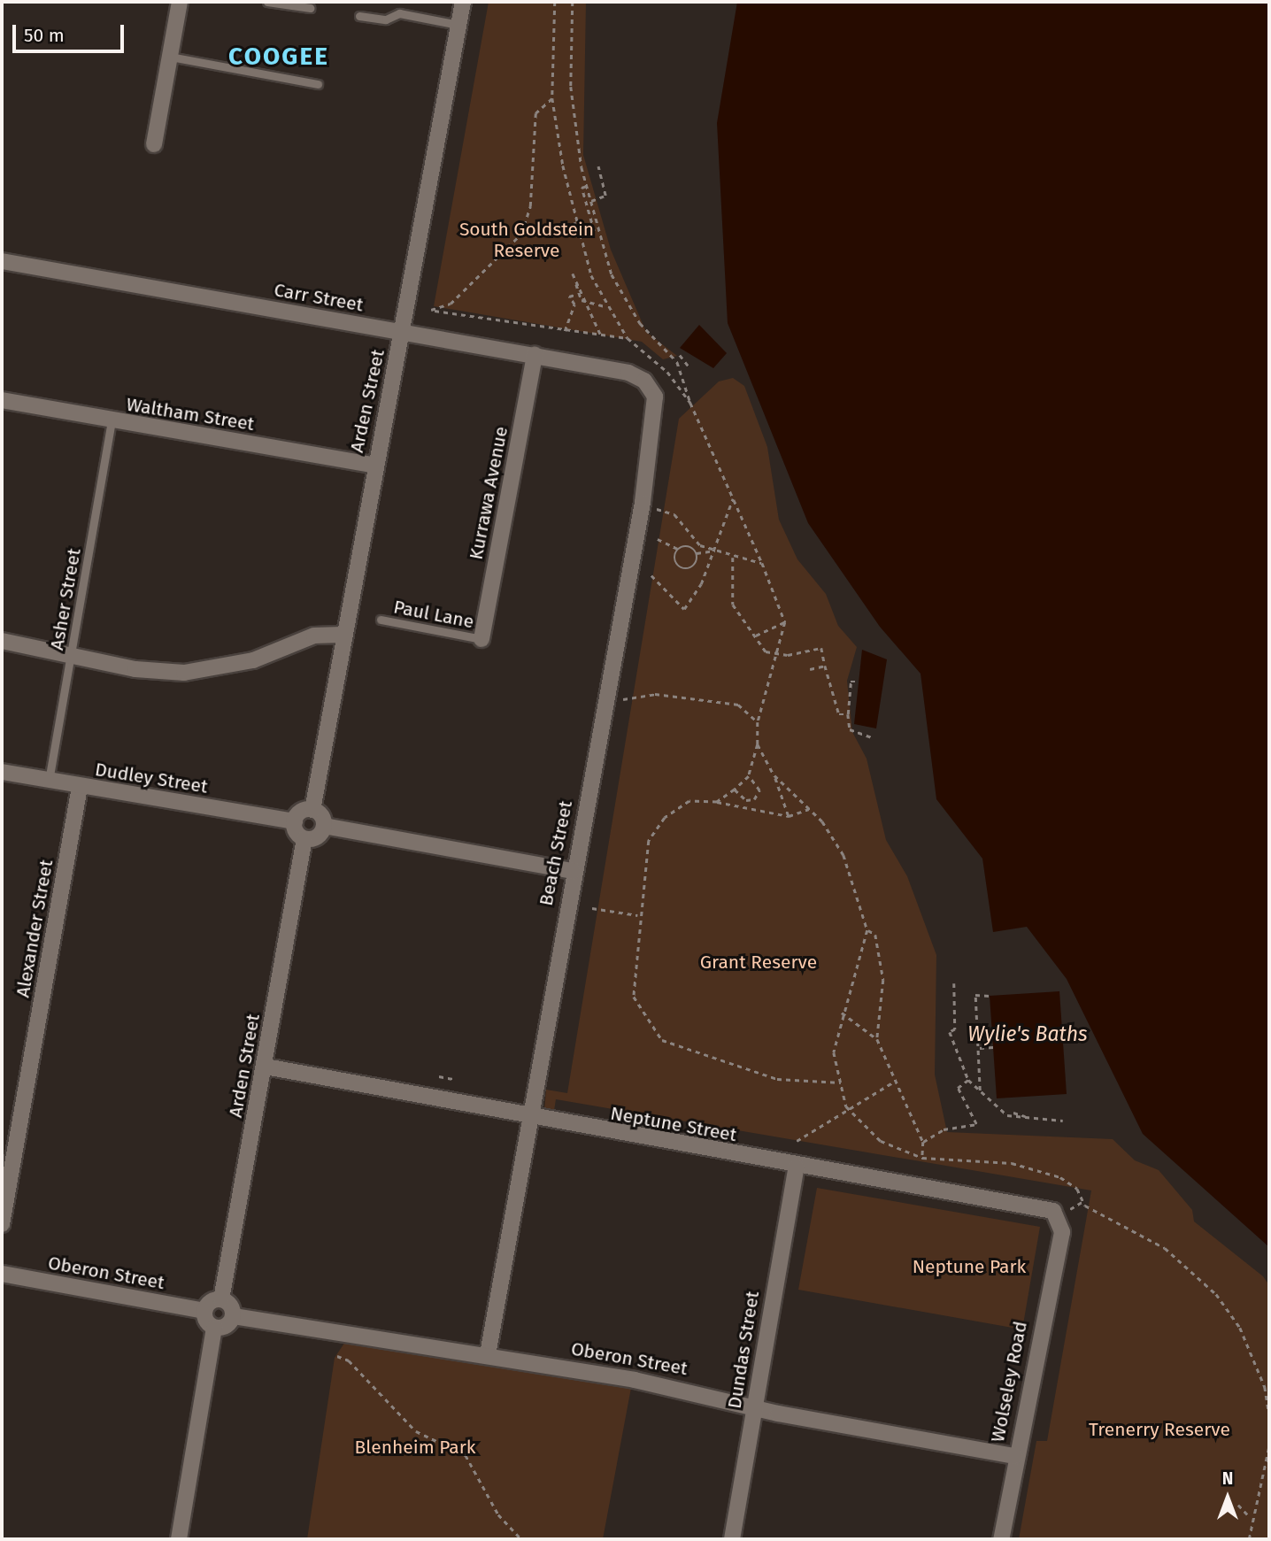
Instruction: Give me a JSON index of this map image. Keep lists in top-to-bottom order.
{
  "streets": {
    "street": [
      "Carr Street",
      "Arden Street",
      "Waltham Street",
      "Kurrawa Avenue",
      "Dudley Street",
      "Beach Street",
      "Alexander Street",
      "Neptune Street",
      "Oberon Street",
      "Dundas Street",
      "Wolseley Road"
    ],
    "lane": ["Asher Street", "Paul Lane"]
  },
  "crossings": [
    ["Carr Street", "Arden Street"],
    ["Carr Street", "Kurrawa Avenue"],
    ["Carr Street", "Beach Street"],
    ["Arden Street", "Waltham Street"],
    ["Arden Street", "Dudley Street"],
    ["Arden Street", "Neptune Street"],
    ["Arden Street", "Oberon Street"],
    ["Waltham Street", "Asher Street"],
    ["Kurrawa Avenue", "Paul Lane"],
    ["Asher Street", "Dudley Street"],
    ["Dudley Street", "Alexander Street"],
    ["Beach Street", "Neptune Street"],
    ["Beach Street", "Oberon Street"],
    ["Neptune Street", "Dundas Street"],
    ["Neptune Street", "Wolseley Road"],
    ["Oberon Street", "Dundas Street"],
    ["Oberon Street", "Wolseley Road"]
  ],
  "districts": ["COOGEE"],
  "water": ["Wylie's Baths"],
  "parks": [
    "South Goldstein Reserve",
    "Grant Reserve",
    "Neptune Park",
    "Trenerry Reserve",
    "Blenheim Park"
  ],
  "scale_bar": "50 m",
  "north": "top"
}
